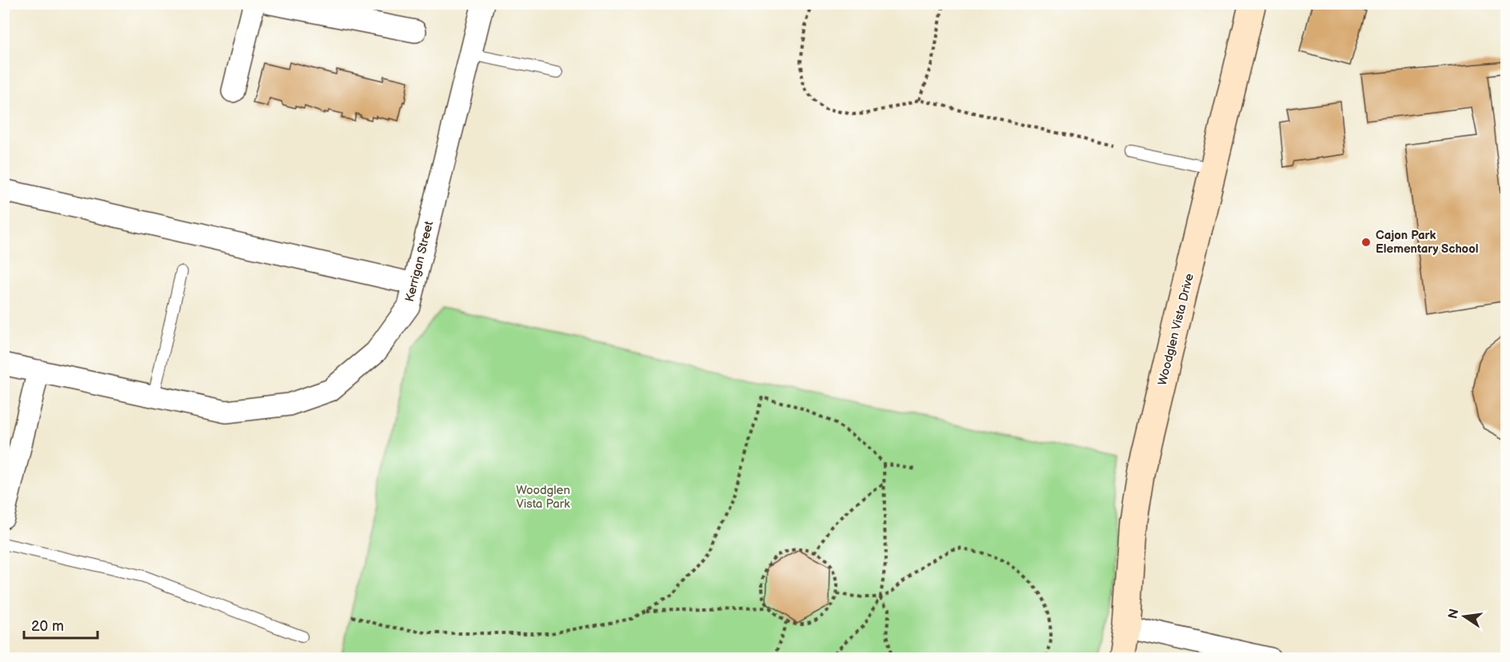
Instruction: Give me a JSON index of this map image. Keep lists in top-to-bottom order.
{
  "streets": {
    "main road": ["Woodglen Vista Drive"],
    "street": ["Kerrigan Street"]
  },
  "parks": ["Woodglen Vista Park"],
  "places": ["Cajon Park Elementary School"],
  "scale_bar": "20 m",
  "north": "left"
}
